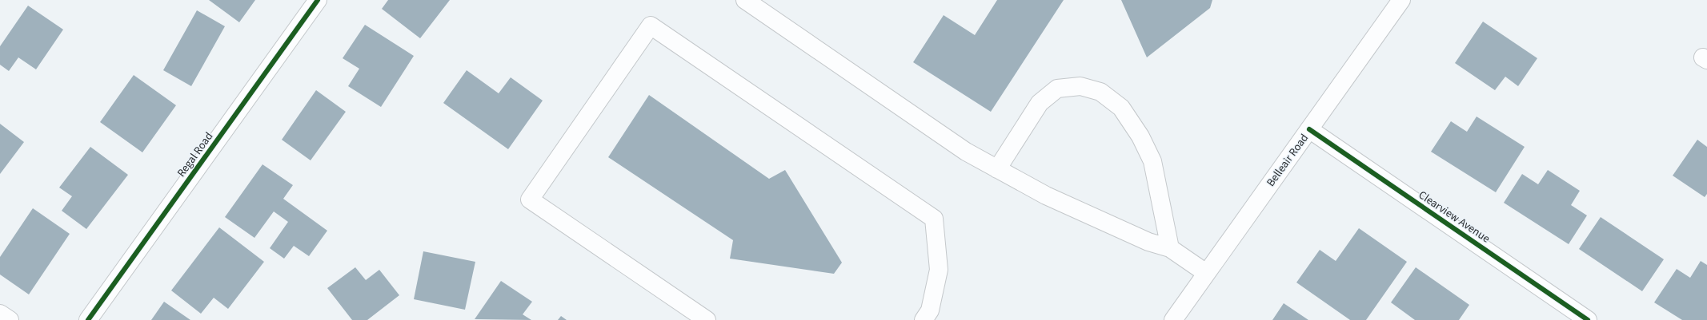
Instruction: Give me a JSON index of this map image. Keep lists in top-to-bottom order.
{
  "streets": {
    "street": ["Regal Road", "Belleair Road", "Clearview Avenue"]
  },
  "crossings": [
    ["Belleair Road", "Clearview Avenue"]
  ]
}
